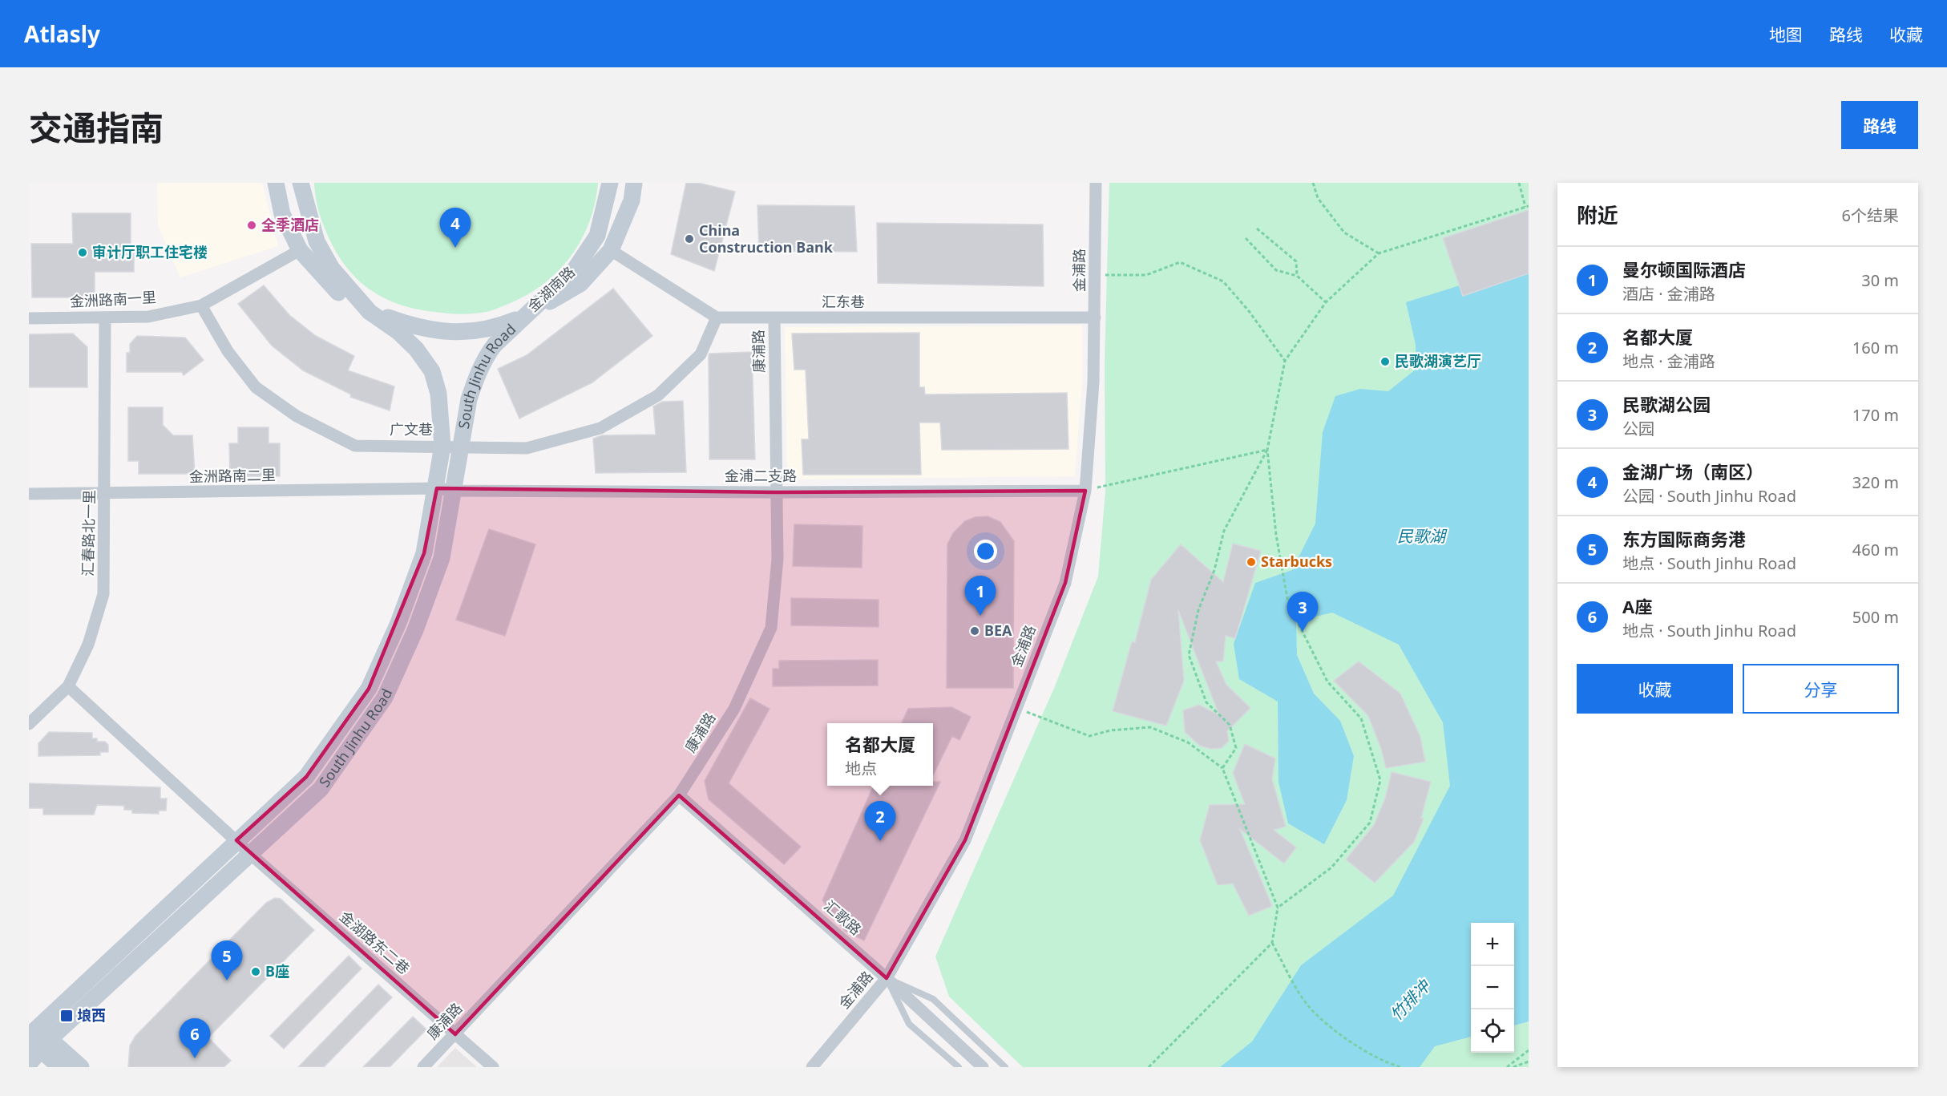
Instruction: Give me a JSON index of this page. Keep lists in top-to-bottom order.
{
  "streets": {
    "main road": ["金湖南路", "South Jinhu Road"],
    "street": [
      "金浦路",
      "金洲路南一里",
      "汇东巷",
      "康浦路",
      "广文巷",
      "金洲路南二里",
      "金浦二支路",
      "汇春路北一里",
      "汇歌路",
      "金湖路东二巷"
    ]
  },
  "crossings": [
    ["金浦路", "汇东巷"],
    ["金浦路", "金浦二支路"],
    ["金浦路", "汇歌路"],
    ["金湖南路", "South Jinhu Road"],
    ["金洲路南一里", "广文巷"],
    ["金洲路南一里", "汇春路北一里"],
    ["汇东巷", "康浦路"],
    ["汇东巷", "广文巷"],
    ["康浦路", "金浦二支路"],
    ["康浦路", "汇歌路"],
    ["康浦路", "金湖路东二巷"],
    ["South Jinhu Road", "广文巷"],
    ["South Jinhu Road", "金洲路南二里"],
    ["South Jinhu Road", "金浦二支路"],
    ["South Jinhu Road", "金湖路东二巷"],
    ["金洲路南二里", "金浦二支路"],
    ["金洲路南二里", "汇春路北一里"],
    ["汇春路北一里", "金湖路东二巷"]
  ],
  "water": ["民歌湖", "竹排冲"],
  "places": {
    "other": [
      "全季酒店",
      "China Construction Bank",
      "审计厅职工住宅楼",
      "民歌湖演艺厅",
      "Starbucks",
      "BEA",
      "B座"
    ],
    "transit": ["埌西"]
  },
  "page": {
    "header": "Atlasly",
    "nav": ["地图", "路线", "收藏"],
    "title": "交通指南",
    "buttons": [
      "路线",
      ["收藏", "分享"]
    ],
    "heading": ["附近", "6个结果"],
    "pins": [
      "4",
      "1",
      "3",
      "2",
      "5",
      "6"
    ],
    "list": [
      {
        "mark": "1",
        "name": "曼尔顿国际酒店",
        "note": "酒店 · 金浦路",
        "value": "30 m"
      },
      {
        "mark": "2",
        "name": "名都大厦",
        "note": "地点 · 金浦路",
        "value": "160 m"
      },
      {
        "mark": "3",
        "name": "民歌湖公园",
        "note": "公园",
        "value": "170 m"
      },
      {
        "mark": "4",
        "name": "金湖广场（南区）",
        "note": "公园 · South Jinhu Road",
        "value": "320 m"
      },
      {
        "mark": "5",
        "name": "东方国际商务港",
        "note": "地点 · South Jinhu Road",
        "value": "460 m"
      },
      {
        "mark": "6",
        "name": "A座",
        "note": "地点 · South Jinhu Road",
        "value": "500 m"
      }
    ],
    "popup": ["名都大厦", "地点"],
    "map_buttons": ["+", "−"]
  }
}
